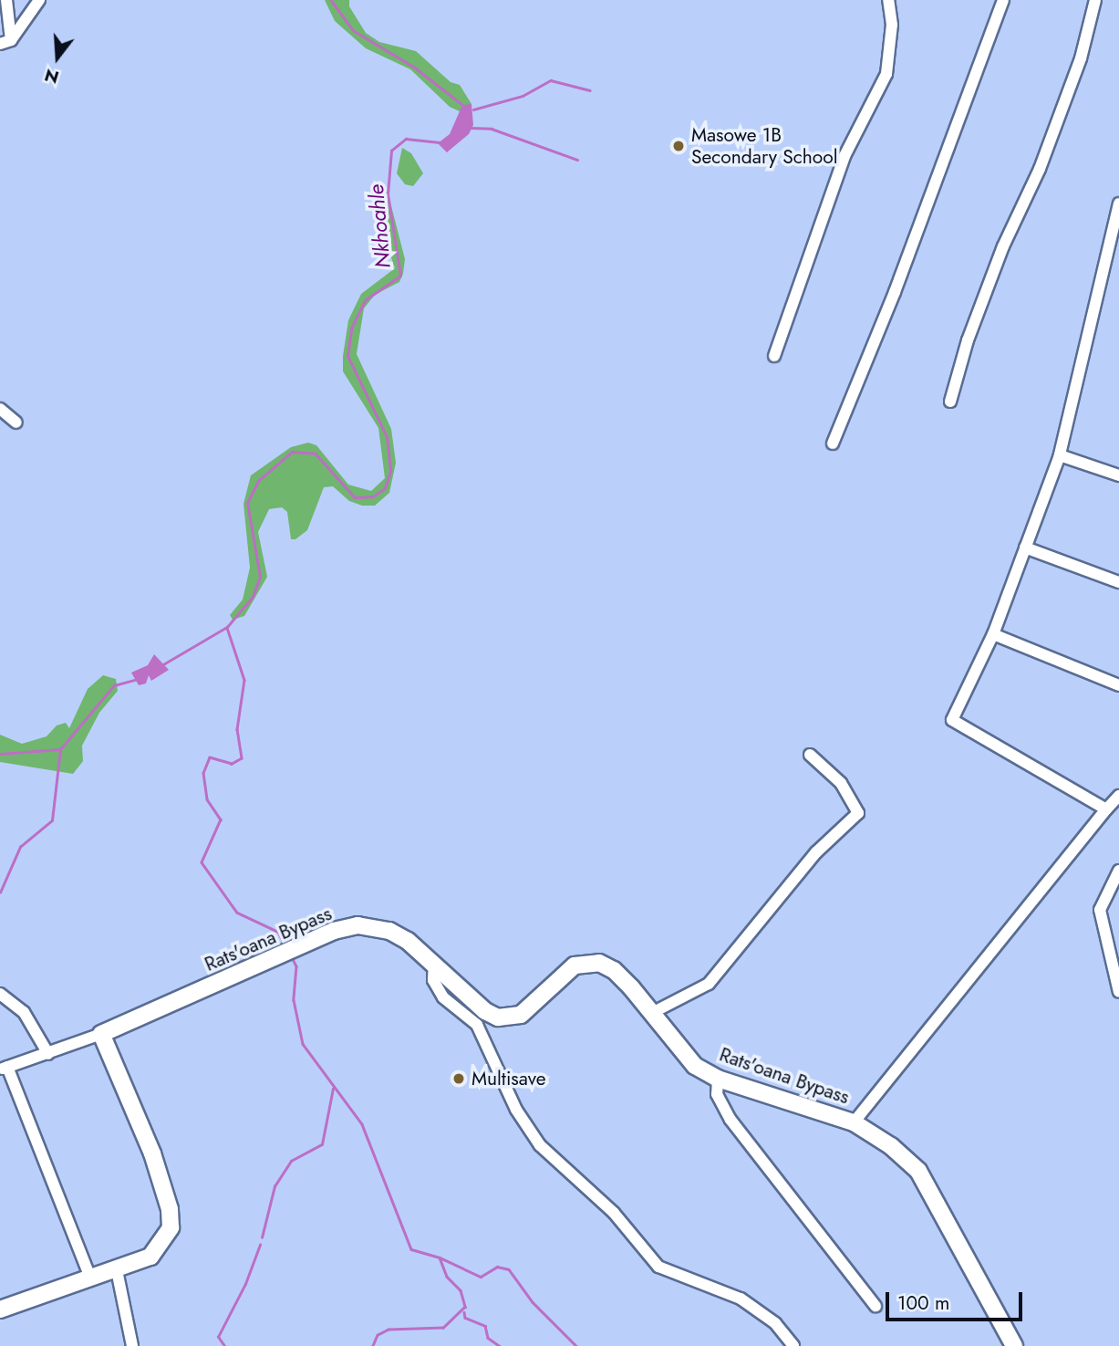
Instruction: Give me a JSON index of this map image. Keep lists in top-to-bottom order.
{
  "streets": {
    "street": ["Rats'oana Bypass"]
  },
  "water": ["Nkhoahle"],
  "places": ["Masowe 1B Secondary School", "Multisave"],
  "scale_bar": "100 m",
  "north": "bottom"
}
